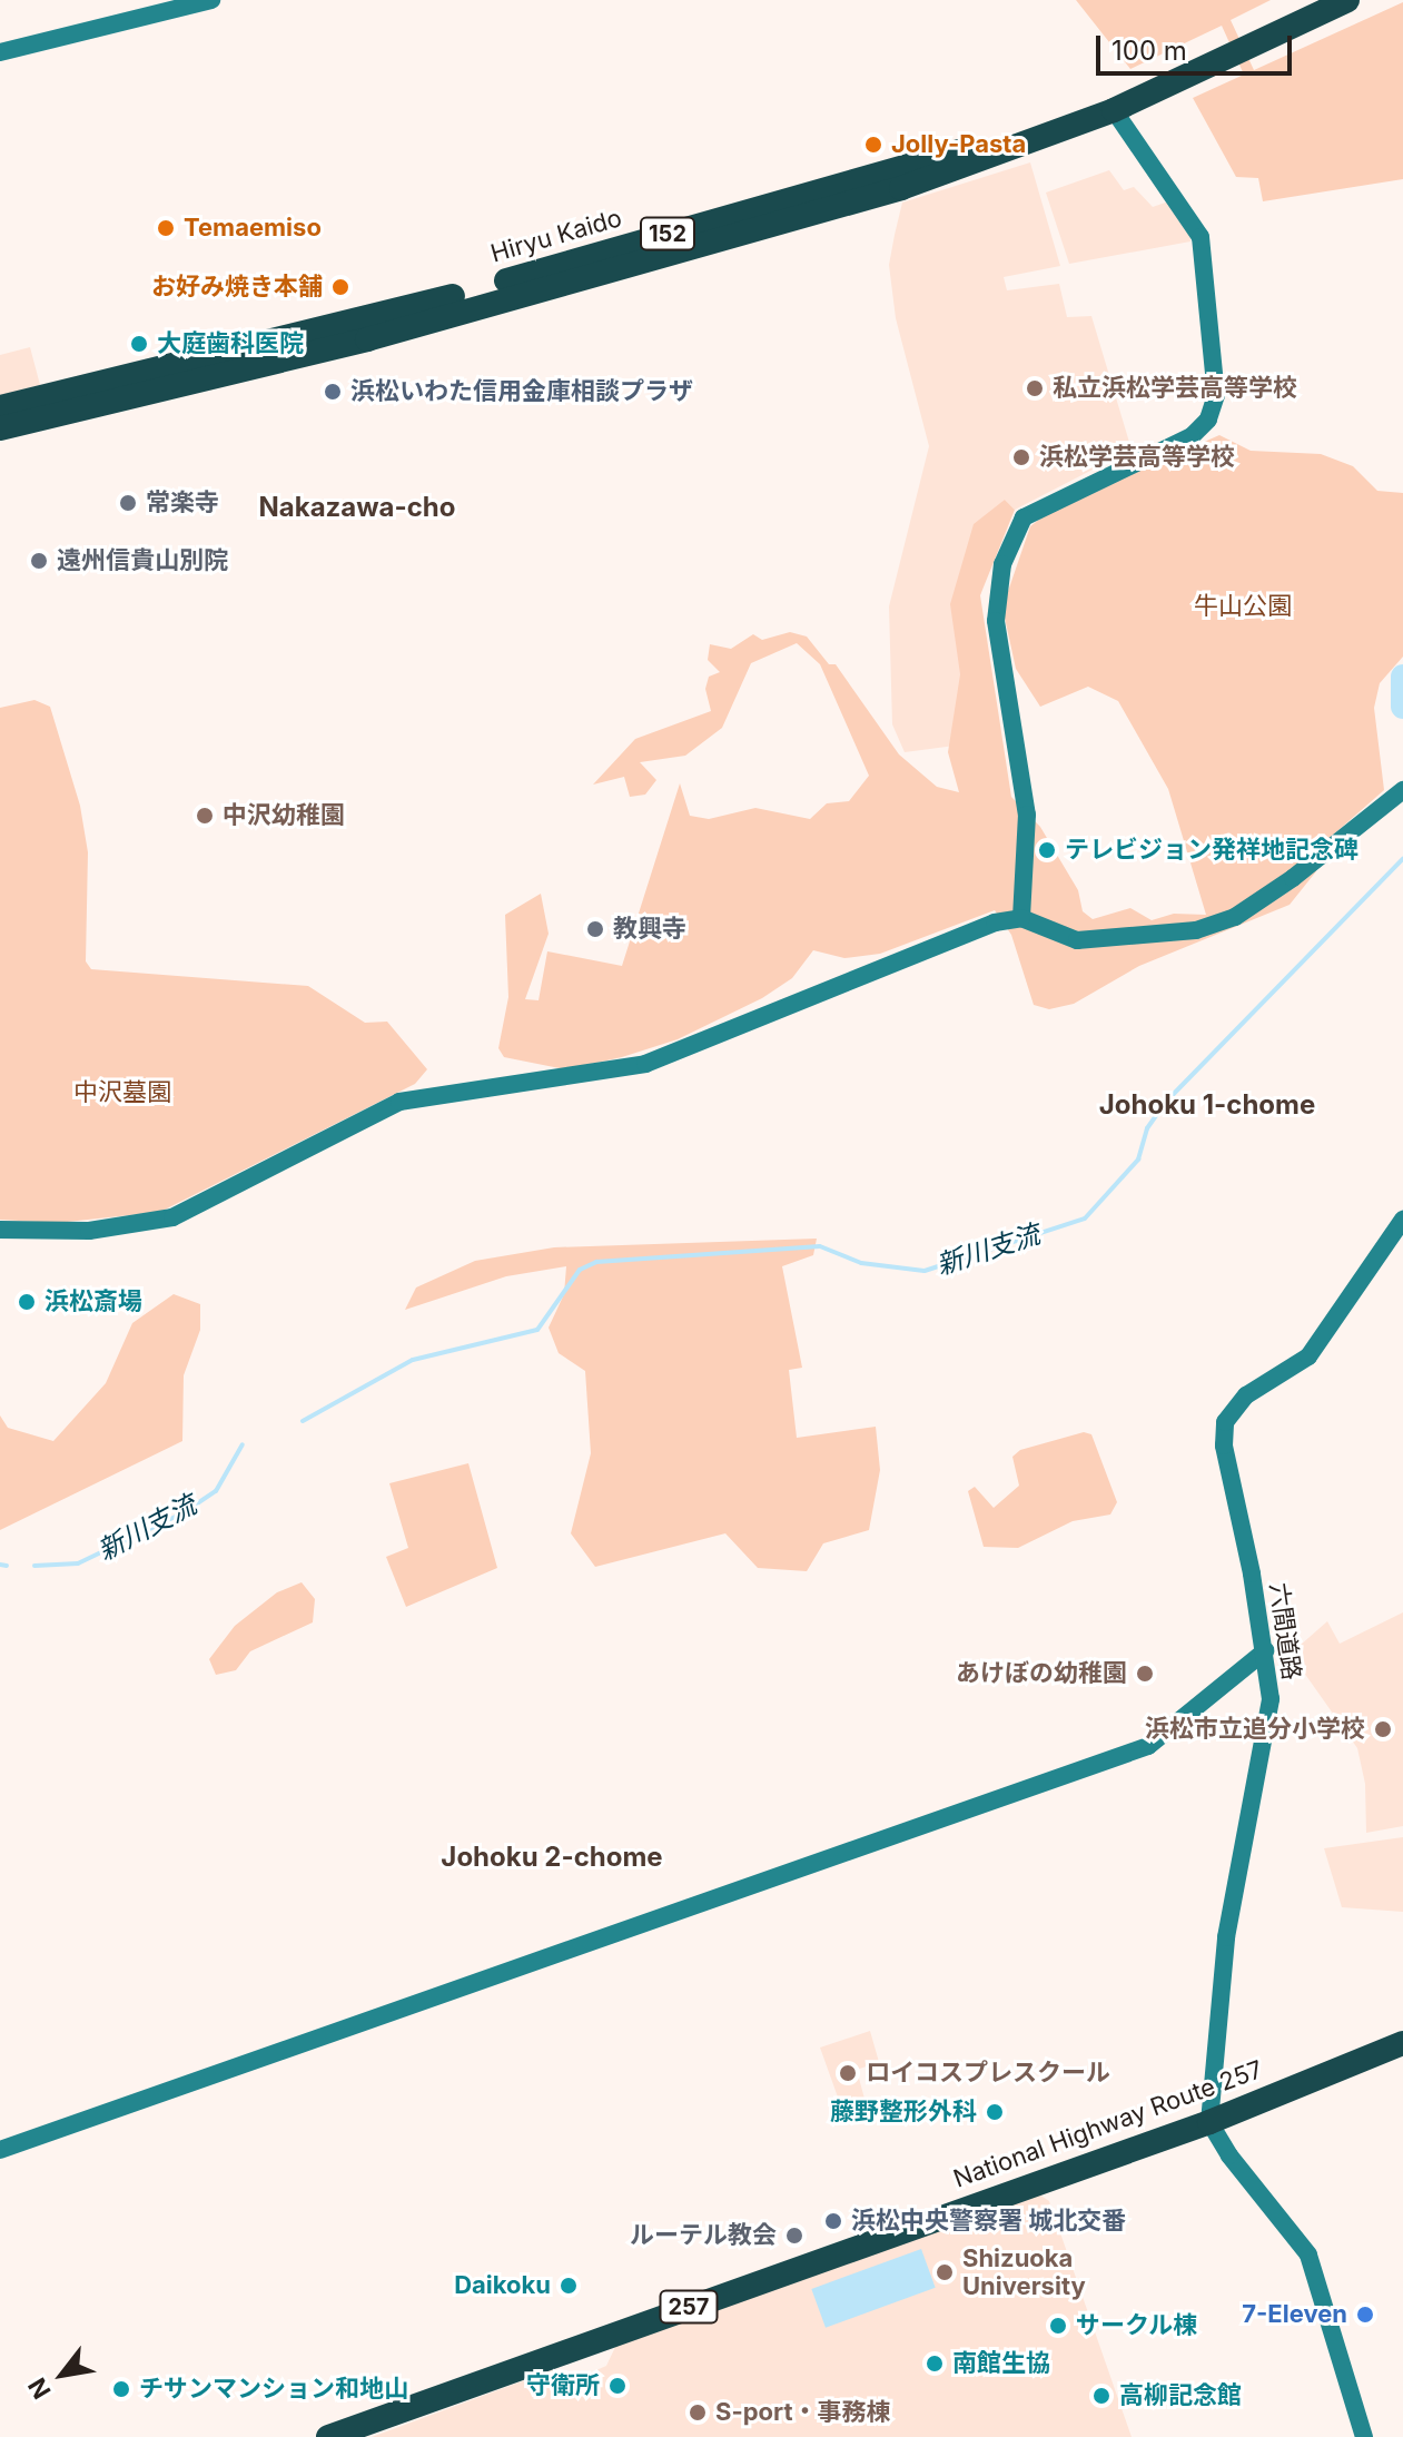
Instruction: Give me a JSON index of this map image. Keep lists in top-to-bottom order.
{
  "streets": {
    "highway": [
      "152",
      "Hiryu Kaido",
      "National Highway Route 257",
      "257"
    ],
    "street": ["六間道路"]
  },
  "crossings": [
    ["152", "Hiryu Kaido"],
    ["六間道路", "National Highway Route 257"]
  ],
  "districts": ["Nakazawa-cho", "Johoku 1-chome", "Johoku 2-chome"],
  "water": ["新川支流"],
  "parks": ["牛山公園", "中沢墓園"],
  "places": [
    "Jolly-Pasta",
    "Temaemiso",
    "お好み焼き本舗",
    "大庭歯科医院",
    "私立浜松学芸高等学校",
    "浜松いわた信用金庫相談プラザ",
    "浜松学芸高等学校",
    "常楽寺",
    "遠州信貴山別院",
    "中沢幼稚園",
    "テレビジョン発祥地記念碑",
    "教興寺",
    "浜松斎場",
    "あけぼの幼稚園",
    "浜松市立追分小学校",
    "ロイコスプレスクール",
    "藤野整形外科",
    "浜松中央警察署 城北交番",
    "ルーテル教会",
    "Shizuoka University",
    "Daikoku",
    "7-Eleven",
    "サークル棟",
    "南館生協",
    "守衛所",
    "チサンマンション和地山",
    "高柳記念館",
    "S-port・事務棟"
  ],
  "scale_bar": "100 m",
  "north": "bottom left"
}
